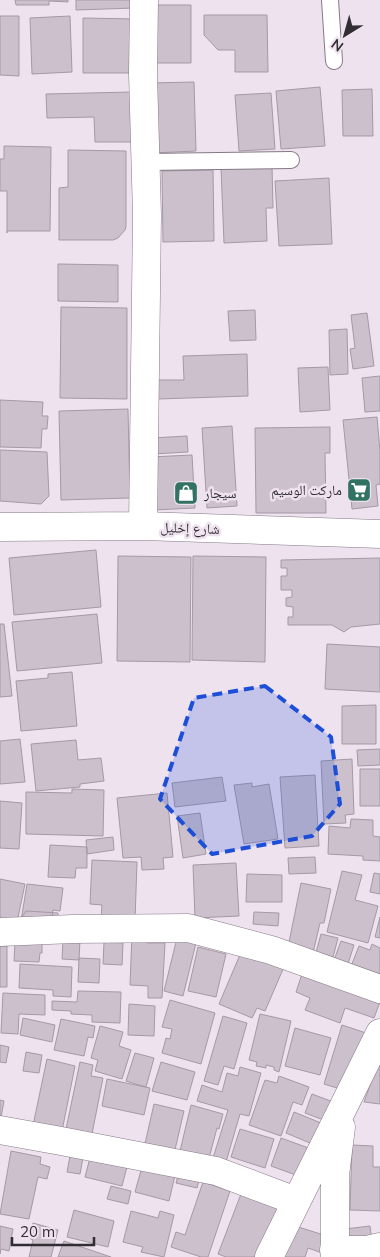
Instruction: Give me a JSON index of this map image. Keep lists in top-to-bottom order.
{
  "streets": {
    "street": ["شارع إخليل"]
  },
  "places": {
    "supermarket": ["ماركت الوسيم"],
    "shop": ["سيجار"]
  },
  "scale_bar": "20 m",
  "north": "bottom left"
}
